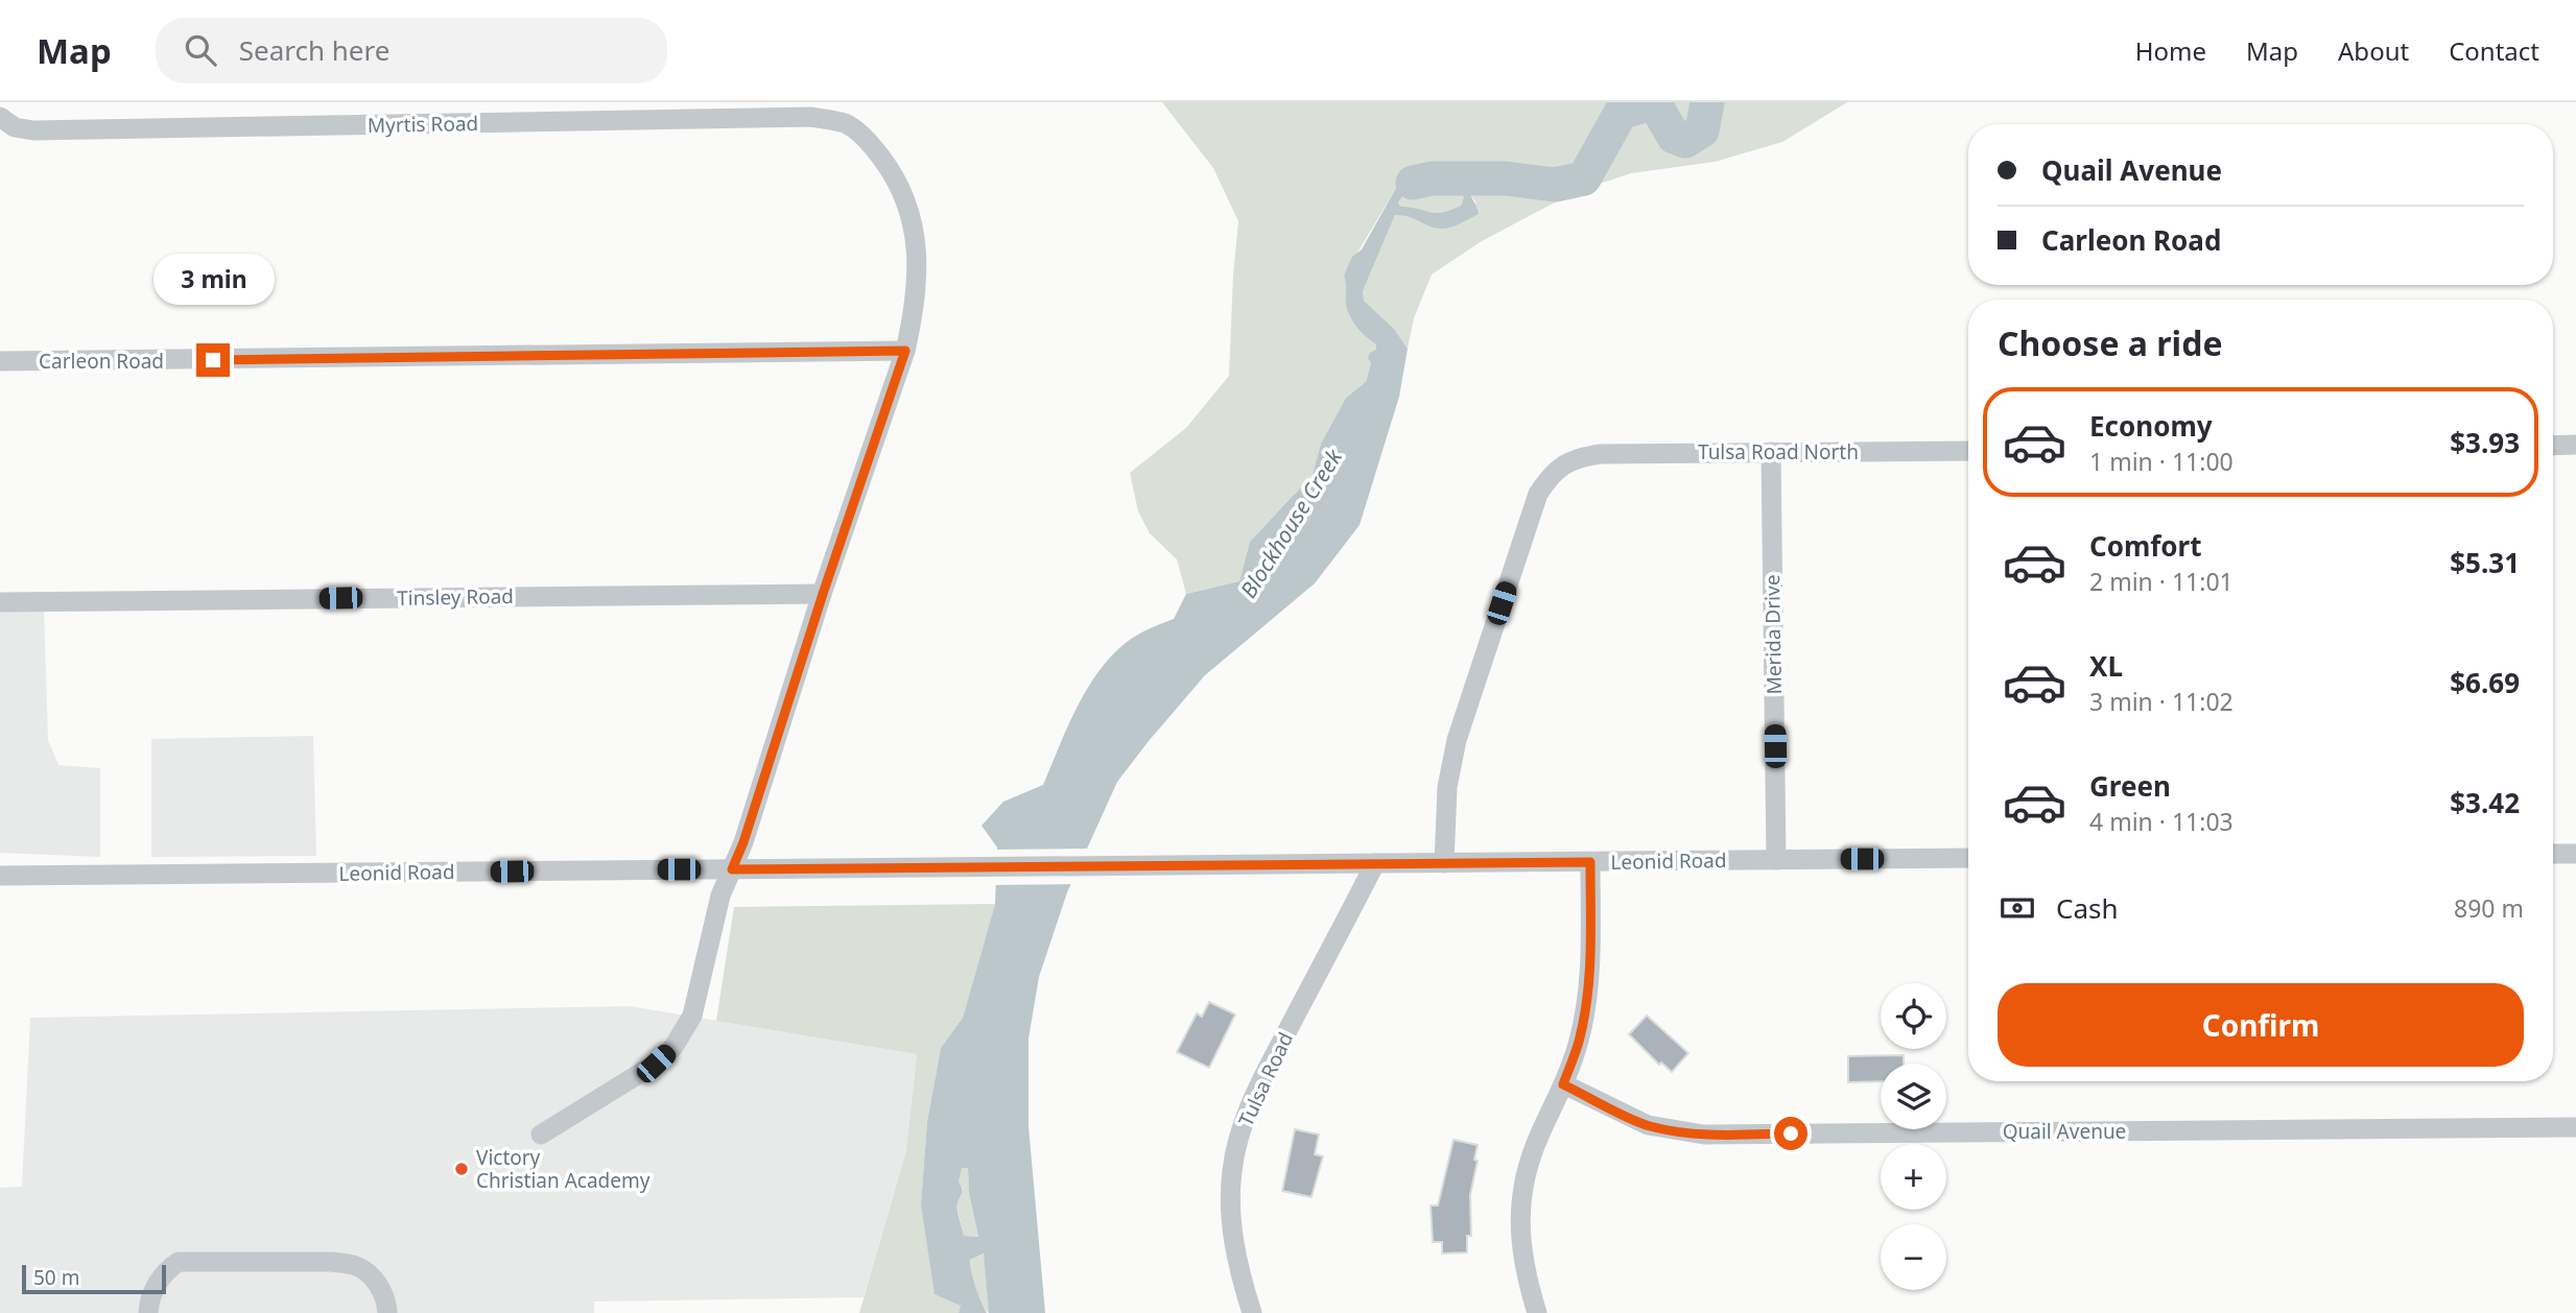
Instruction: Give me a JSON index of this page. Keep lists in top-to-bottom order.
{
  "streets": {
    "street": [
      "Myrtis Road",
      "Carleon Road",
      "Tulsa Road North",
      "Tinsley Road",
      "Merida Drive",
      "Leonid Road",
      "Tulsa Road",
      "Quail Avenue"
    ]
  },
  "crossings": [
    ["Myrtis Road", "Carleon Road"],
    ["Tulsa Road North", "Merida Drive"],
    ["Tulsa Road North", "Leonid Road"],
    ["Merida Drive", "Leonid Road"],
    ["Leonid Road", "Tulsa Road"]
  ],
  "water": ["Blockhouse Creek"],
  "places": ["Victory Christian Academy"],
  "scale_bar": "50 m",
  "page": {
    "header": "Map",
    "search": "Search here",
    "nav": [
      "Home",
      "Map",
      "About",
      "Contact"
    ],
    "banner": ["Quail Avenue", "Carleon Road"],
    "bubble": "3 min",
    "heading": "Choose a ride",
    "list": [
      {
        "name": "Economy",
        "note": "1 min · 11:00",
        "value": "$3.93"
      },
      {
        "name": "Comfort",
        "note": "2 min · 11:01",
        "value": "$5.31"
      },
      {
        "name": "XL",
        "note": "3 min · 11:02",
        "value": "$6.69"
      },
      {
        "name": "Green",
        "note": "4 min · 11:03",
        "value": "$3.42"
      }
    ],
    "pay": ["Cash", "890 m"],
    "buttons": "Confirm",
    "map_buttons": ["+", "−"],
    "scale": "50 m"
  }
}
